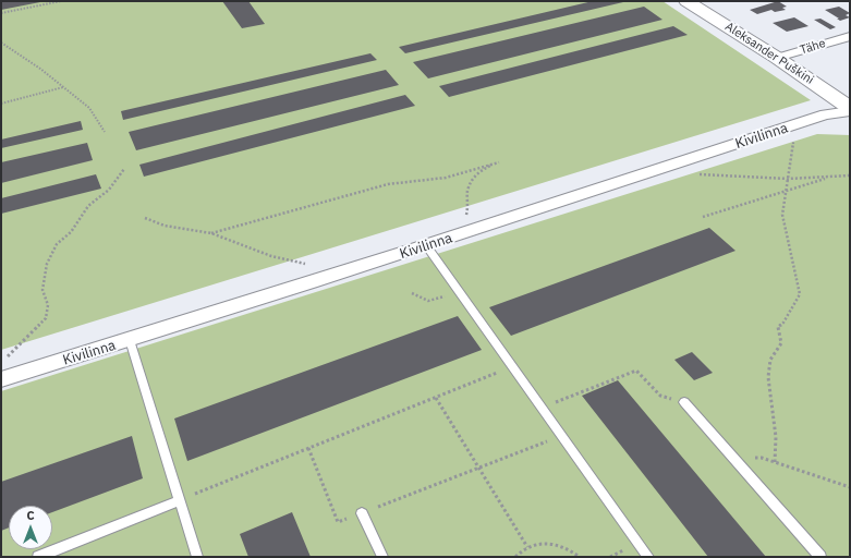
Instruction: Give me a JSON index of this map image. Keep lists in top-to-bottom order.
{
  "streets": {
    "main road": ["Aleksander Puškini"],
    "street": ["Tähe", "Kivilinna"]
  },
  "crossings": [
    ["Tähe", "Aleksander Puškini"]
  ],
  "north": "top"
}
